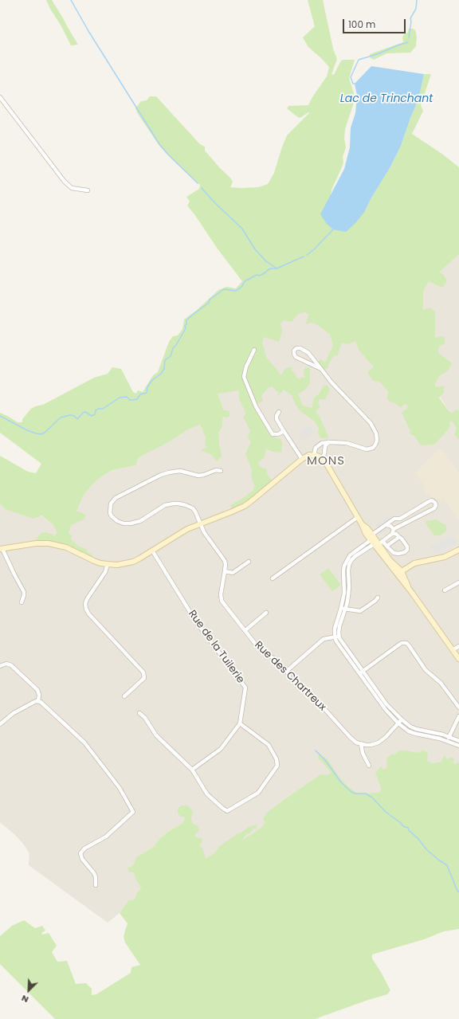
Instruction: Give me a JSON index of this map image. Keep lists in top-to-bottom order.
{
  "streets": {
    "street": ["Rue de la Tuilerie", "Rue des Chartreux"]
  },
  "districts": ["MONS"],
  "water": ["Lac de Trinchant"],
  "scale_bar": "100 m",
  "north": "bottom left"
}
